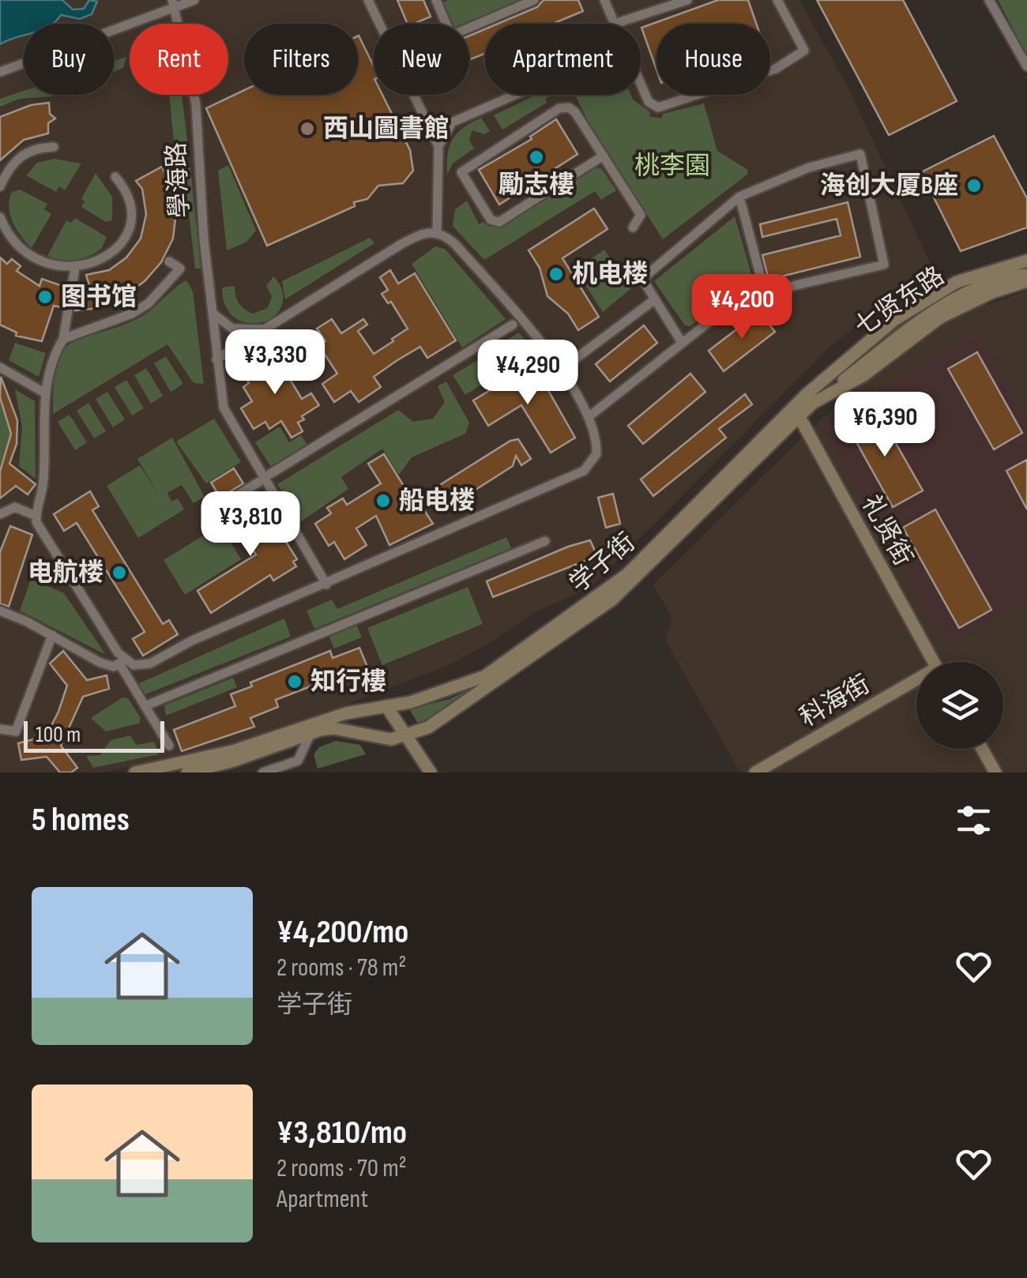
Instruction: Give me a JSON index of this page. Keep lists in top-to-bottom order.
{
  "streets": {
    "main road": [
      "七贤东路",
      "礼贤街",
      "学子街",
      "科海街"
    ],
    "street": ["學海路"]
  },
  "crossings": [
    ["七贤东路", "学子街"],
    ["礼贤街", "学子街"]
  ],
  "parks": ["桃李園"],
  "places": [
    "西山圖書館",
    "勵志樓",
    "海创大厦B座",
    "机电楼",
    "图书馆",
    "船电楼",
    "电航楼",
    "知行樓"
  ],
  "scale_bar": "100 m",
  "page": {
    "chip": [
      "Buy",
      "Rent",
      "Filters",
      "New",
      "Apartment",
      "House"
    ],
    "price": [
      "¥4,200",
      "¥3,330",
      "¥4,290",
      "¥6,390",
      "¥3,810"
    ],
    "scale": "100 m",
    "heading": "5 homes",
    "list": [
      {
        "name": "¥4,200/mo",
        "note": "2 rooms · 78 m² · 学子街"
      },
      {
        "name": "¥3,810/mo",
        "note": "2 rooms · 70 m² · Apartment"
      }
    ]
  }
}
